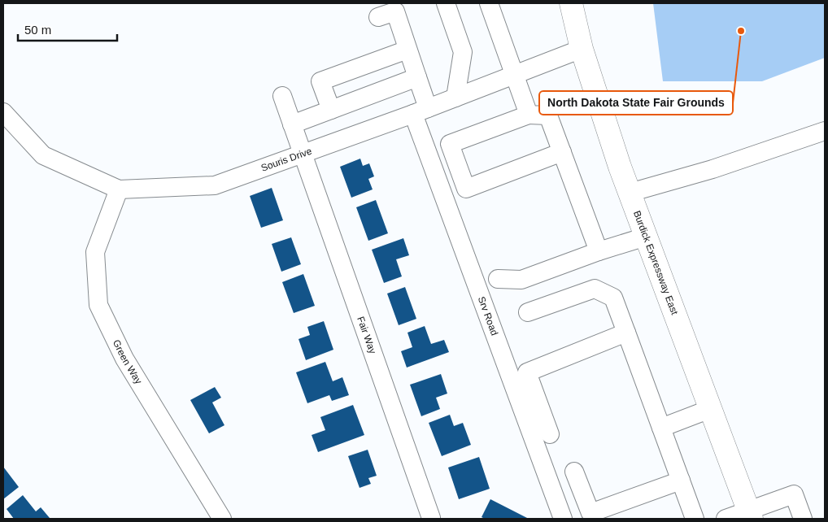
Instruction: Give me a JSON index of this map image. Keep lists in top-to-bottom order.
{
  "streets": {
    "main road": ["Burdick Expressway East"],
    "street": [
      "Souris Drive",
      "Srv Road",
      "Fair Way",
      "Green Way"
    ]
  },
  "crossings": [
    ["Souris Drive", "Burdick Expressway East"],
    ["Souris Drive", "Srv Road"],
    ["Souris Drive", "Fair Way"],
    ["Souris Drive", "Green Way"]
  ],
  "places": ["North Dakota State Fair Grounds"],
  "scale_bar": "50 m"
}
